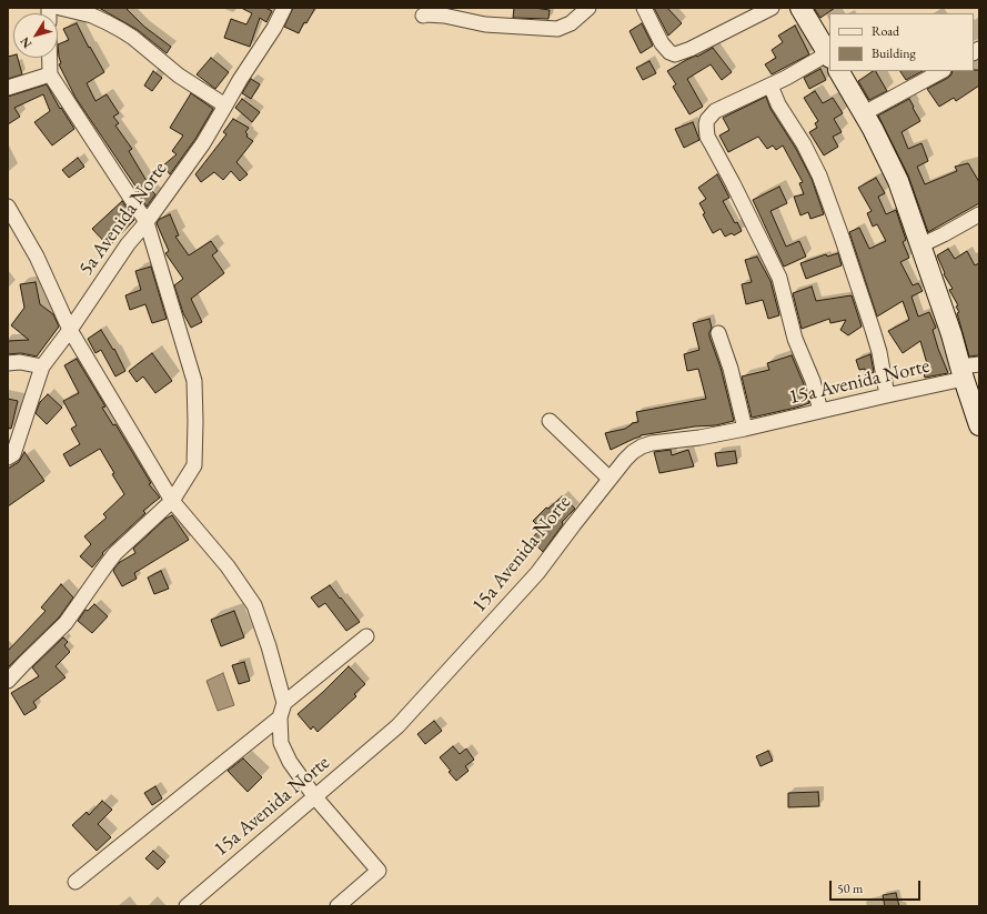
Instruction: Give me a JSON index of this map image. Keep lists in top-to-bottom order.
{
  "streets": {
    "street": ["5a Avenida Norte", "15a Avenida Norte"]
  },
  "legend": ["Road", "Building"],
  "scale_bar": "50 m",
  "north": "bottom left"
}
